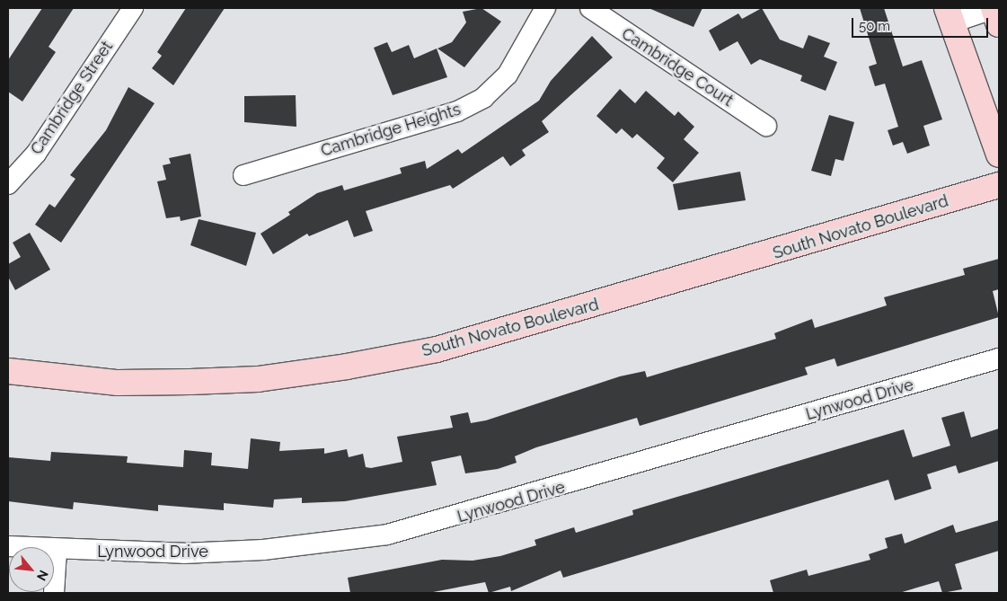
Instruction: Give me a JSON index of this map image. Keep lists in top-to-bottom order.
{
  "streets": {
    "main road": ["South Novato Boulevard"],
    "street": [
      "Cambridge Court",
      "Cambridge Street",
      "Cambridge Heights",
      "Lynwood Drive"
    ]
  },
  "scale_bar": "50 m",
  "north": "bottom right"
}
